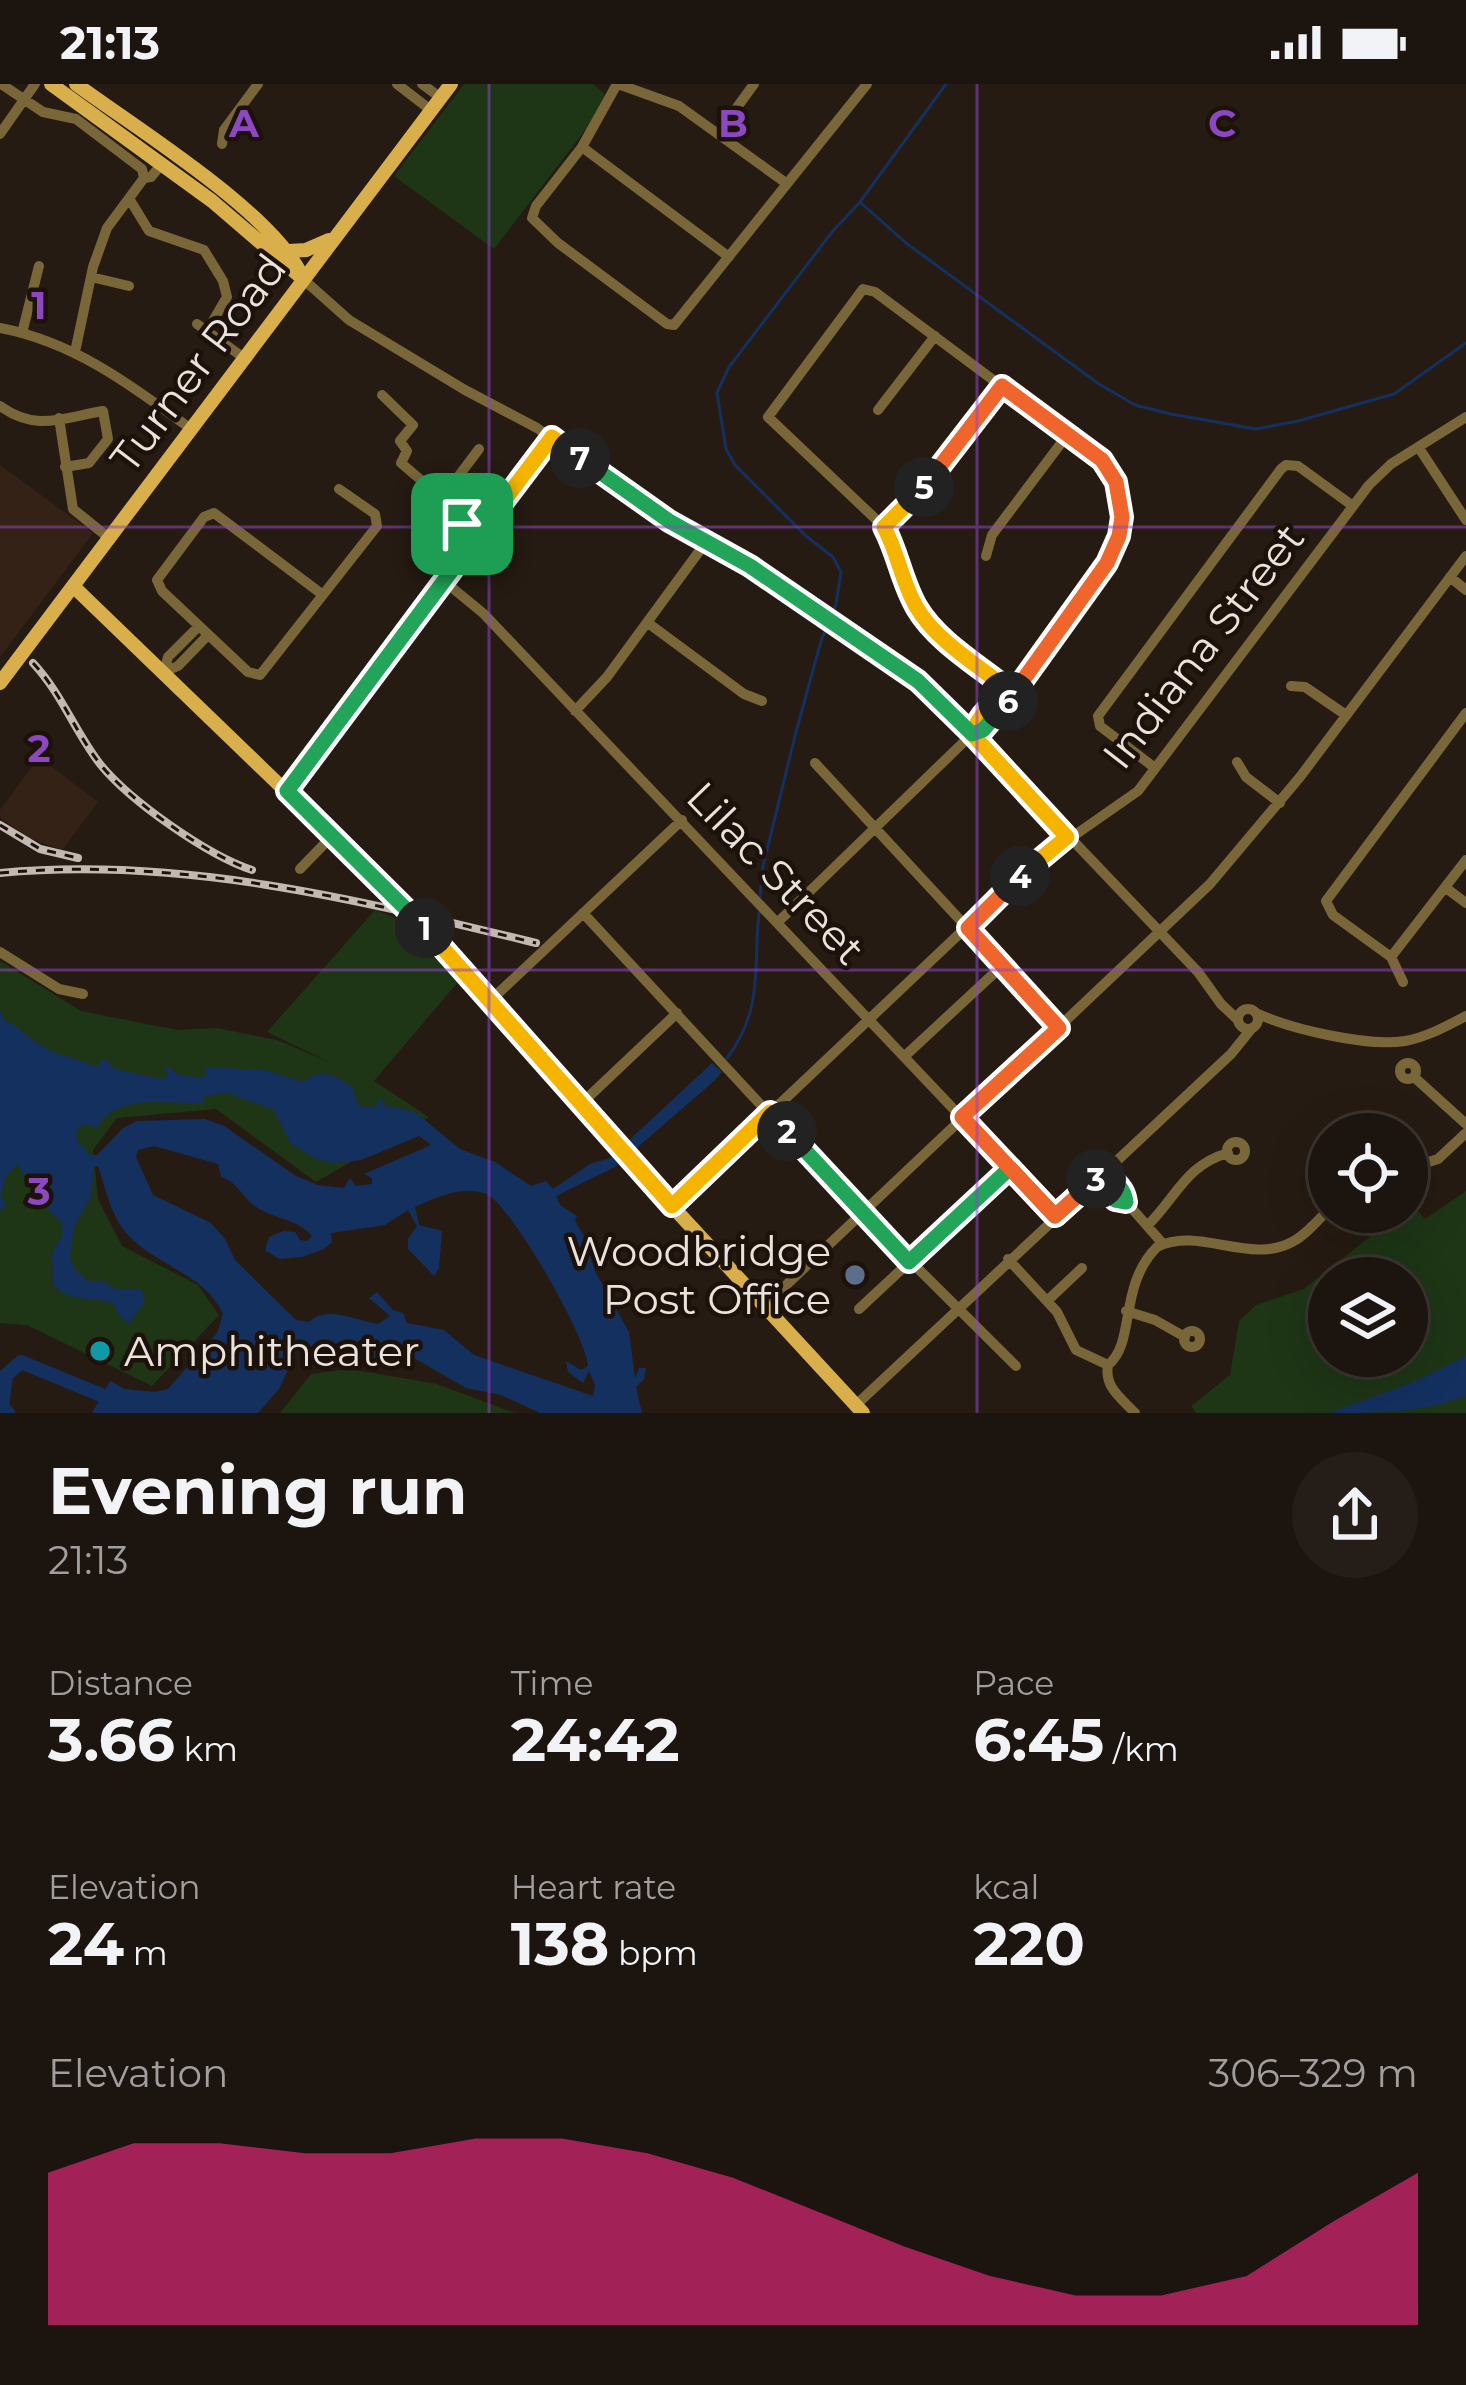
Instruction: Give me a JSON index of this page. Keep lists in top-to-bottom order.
{
  "streets": {
    "main road": ["Turner Road"],
    "street": ["Indiana Street", "Lilac Street"]
  },
  "crossings": [
    ["Indiana Street", "Lilac Street"]
  ],
  "places": ["Woodbridge Post Office", "Amphitheater"],
  "page": {
    "status": "21:13",
    "pins": [
      "7",
      "5",
      "6",
      "4",
      "1",
      "2",
      "3"
    ],
    "heading": ["Evening run", "21:13"],
    "stats": [
      ["Distance", "3.66 km"],
      ["Time", "24:42"],
      ["Pace", "6:45 /km"],
      ["Elevation", "24 m"],
      ["Heart rate", "138 bpm"],
      ["kcal", "220"]
    ],
    "chart": ["Elevation", "306–329 m"]
  },
  "grid": {
    "columns": ["A", "B", "C"],
    "rows": ["1", "2", "3"]
  }
}
